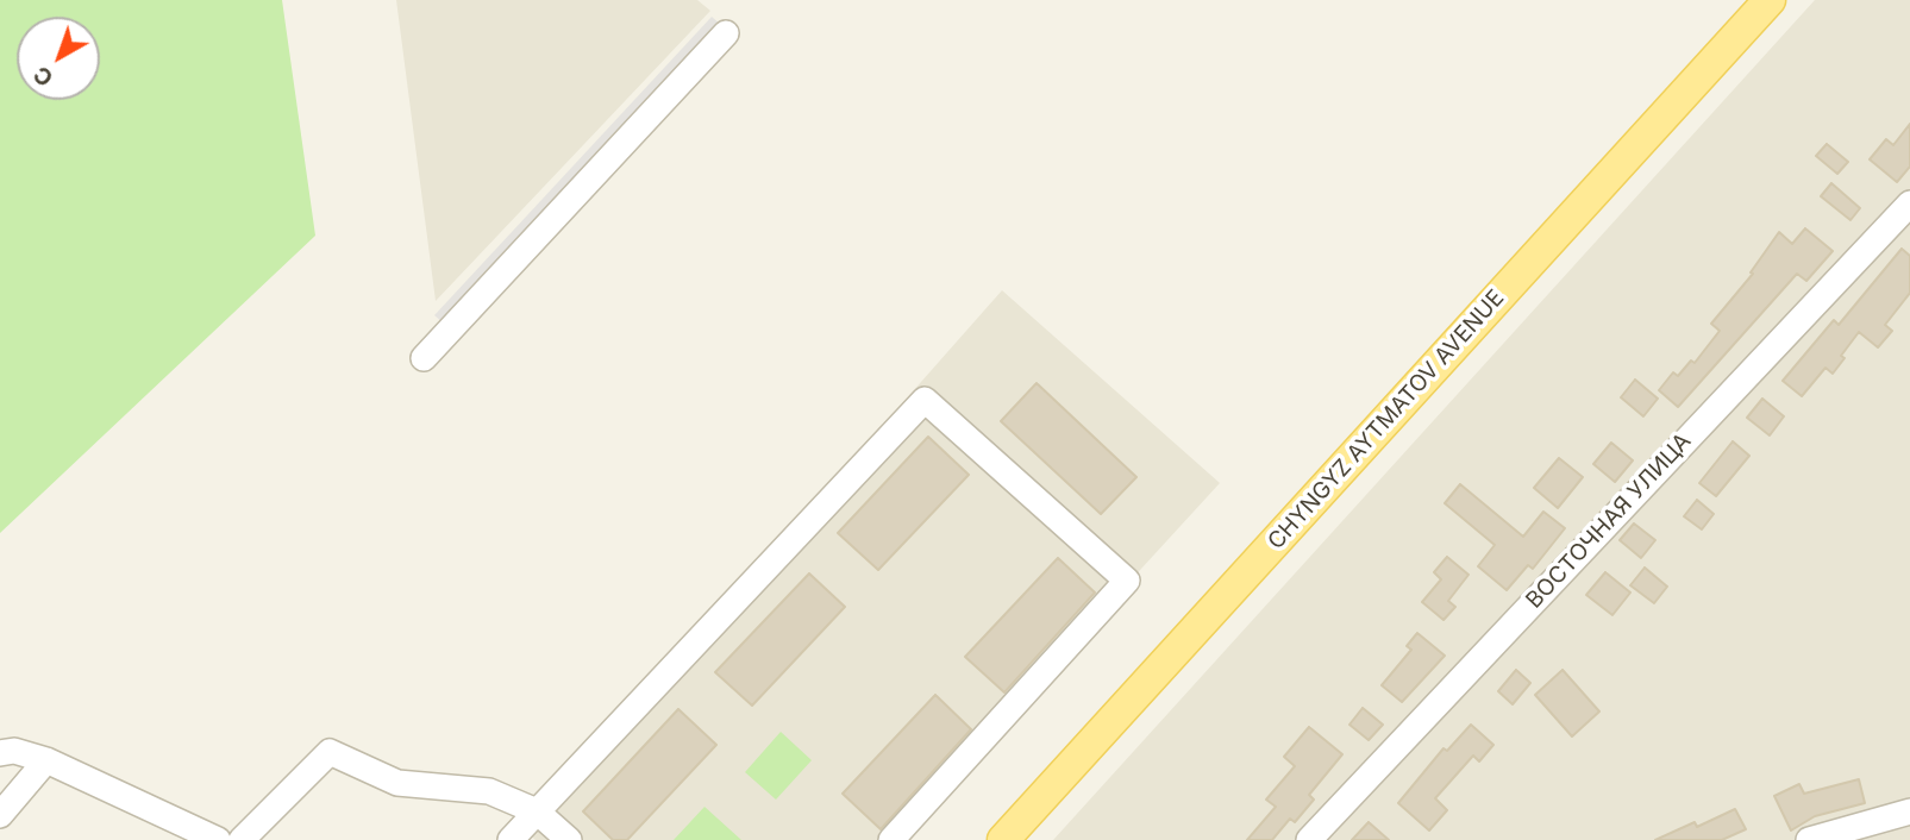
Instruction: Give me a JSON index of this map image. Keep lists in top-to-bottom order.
{
  "streets": {
    "main road": ["CHYNGYZ AYTMATOV AVENUE"],
    "street": ["ВОСТОЧНАЯ УЛИЦА"]
  },
  "north": "bottom left"
}
